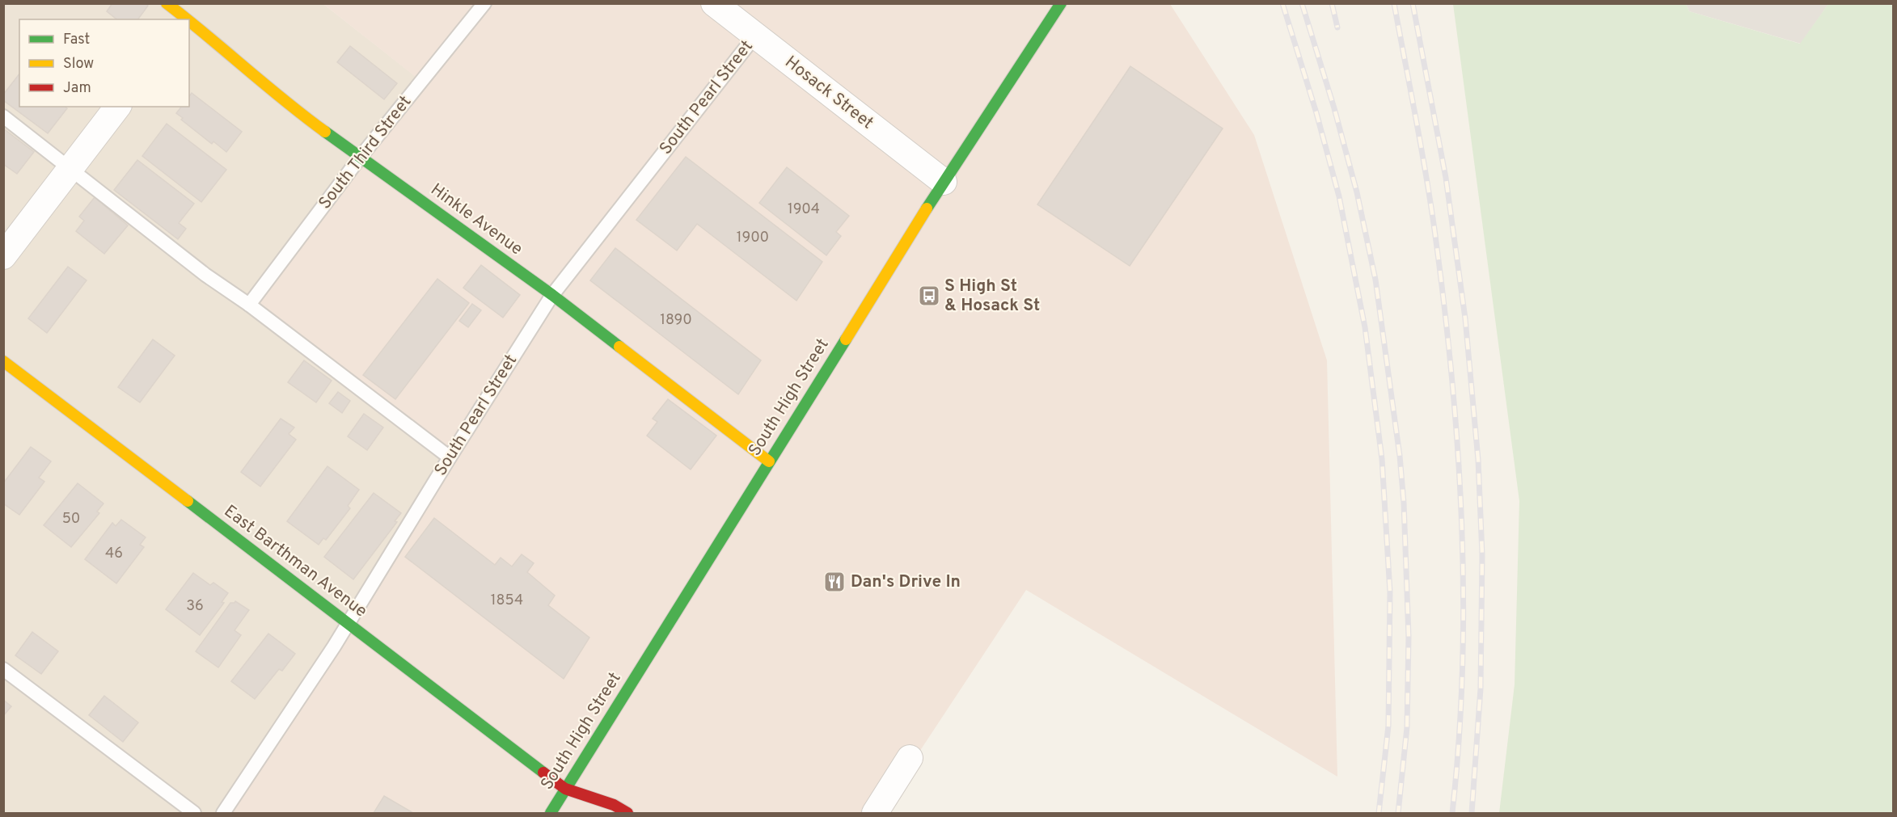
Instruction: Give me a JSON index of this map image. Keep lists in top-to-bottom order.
{
  "streets": {
    "street": [
      "Hosack Street",
      "Hinkle Avenue",
      "South High Street",
      "East Barthman Avenue"
    ],
    "lane": ["South Pearl Street", "South Third Street"]
  },
  "crossings": [
    ["Hosack Street", "South Pearl Street"],
    ["Hosack Street", "South High Street"],
    ["South Pearl Street", "Hinkle Avenue"],
    ["South Pearl Street", "East Barthman Avenue"],
    ["South Third Street", "Hinkle Avenue"],
    ["Hinkle Avenue", "South High Street"],
    ["South High Street", "East Barthman Avenue"]
  ],
  "places": {
    "bus stop": ["S High St & Hosack St"],
    "restaurant": ["Dan's Drive In"]
  },
  "house_numbers": [
    "1904",
    "1900",
    "1890",
    "50",
    "46",
    "1854",
    "36"
  ],
  "legend": ["Fast", "Slow", "Jam"]
}
